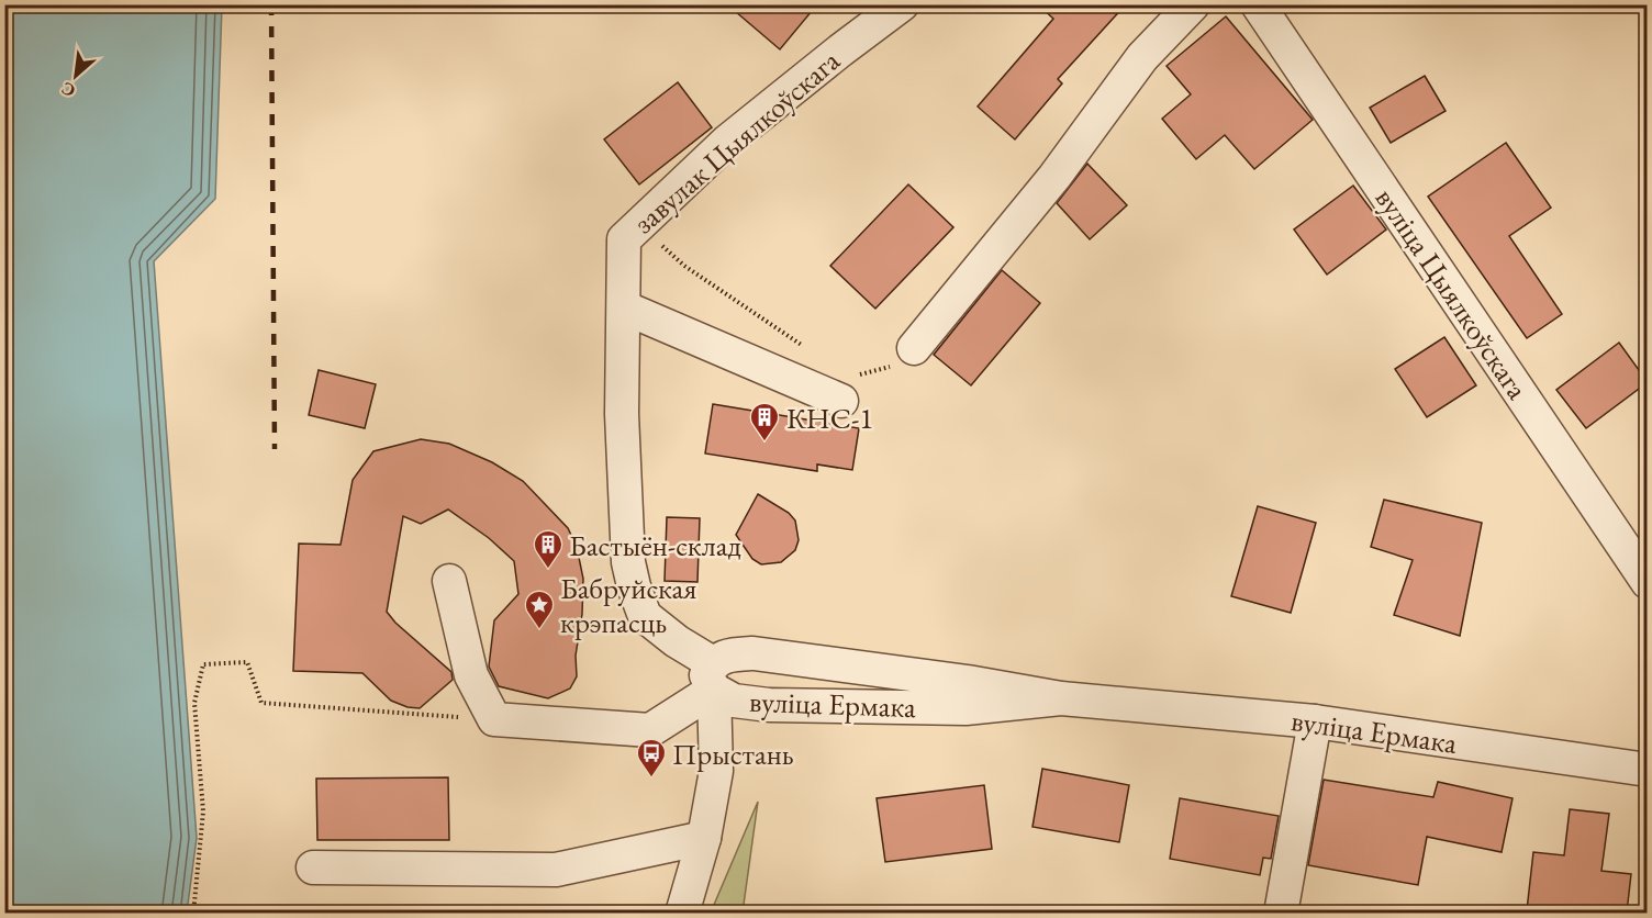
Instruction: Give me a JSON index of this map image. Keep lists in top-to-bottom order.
{
  "streets": {
    "street": ["завулак Цыялкоўскага", "вуліца Цыялкоўскага", "вуліца Ермака"]
  },
  "crossings": [
    ["завулак Цыялкоўскага", "вуліца Ермака"]
  ],
  "places": {
    "building": ["КНС-1", "Бастыён-склад"],
    "place": ["Бабруйская крэпасць"],
    "bus stop": ["Прыстань"]
  },
  "north": "bottom left"
}
